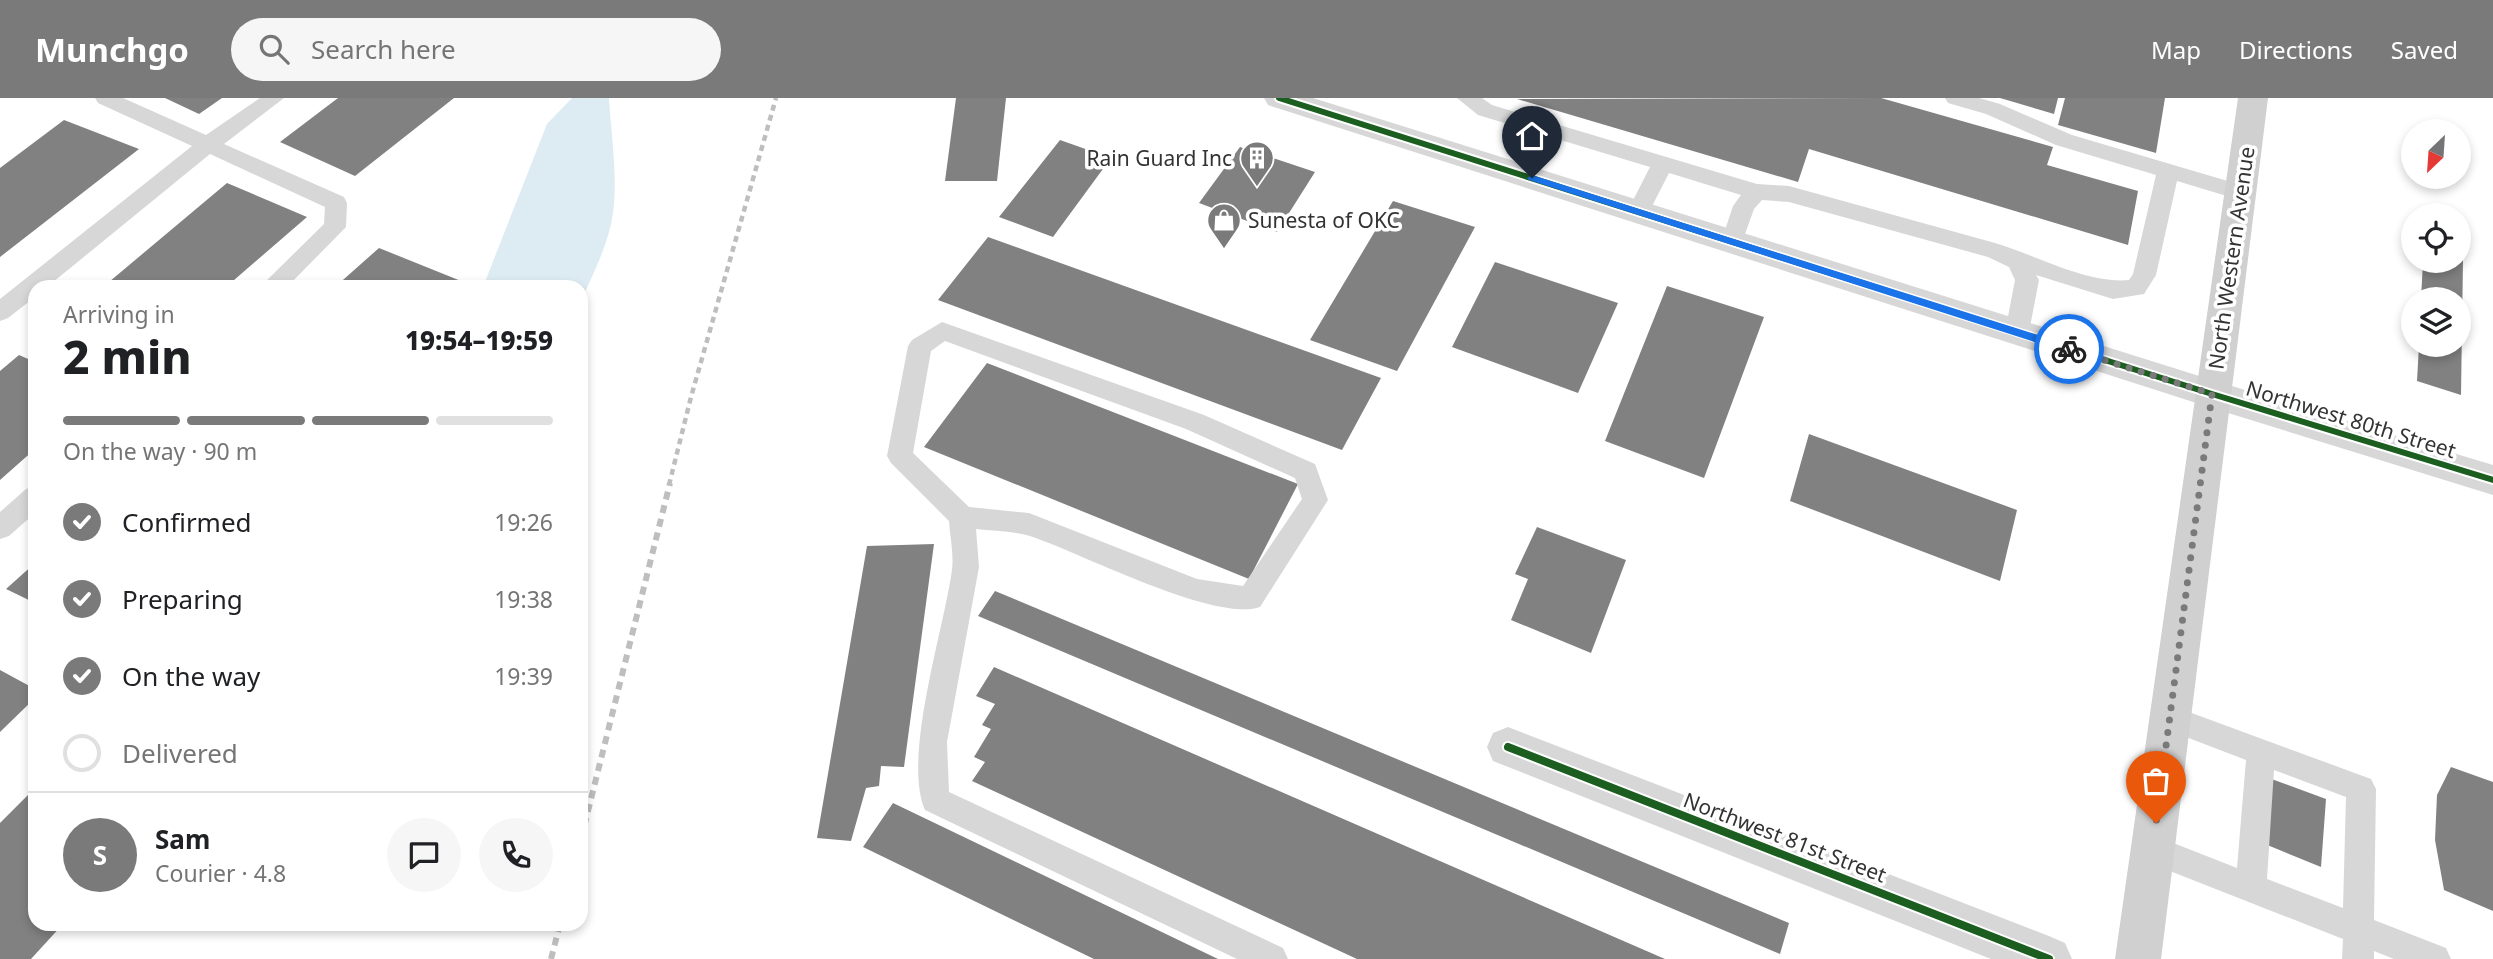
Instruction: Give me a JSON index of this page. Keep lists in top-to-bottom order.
{
  "streets": {
    "main road": ["North Western Avenue"],
    "street": ["Northwest 80th Street", "Northwest 81st Street"]
  },
  "crossings": [
    ["North Western Avenue", "Northwest 80th Street"]
  ],
  "places": {
    "building": ["Rain Guard Inc"],
    "shop": ["Sunesta of OKC"]
  },
  "north": "bottom left",
  "page": {
    "header": "Munchgo",
    "search": "Search here",
    "nav": ["Map", "Directions", "Saved"],
    "heading": ["2 min", "Arriving in", "19:54–19:59"],
    "panel": ["Sam", "Courier · 4.8"],
    "bar": "On the way · 90 m",
    "list": [
      ["Confirmed", "19:26"],
      ["Preparing", "19:38"],
      ["On the way", "19:39"],
      "Delivered"
    ],
    "round": "S"
  }
}
